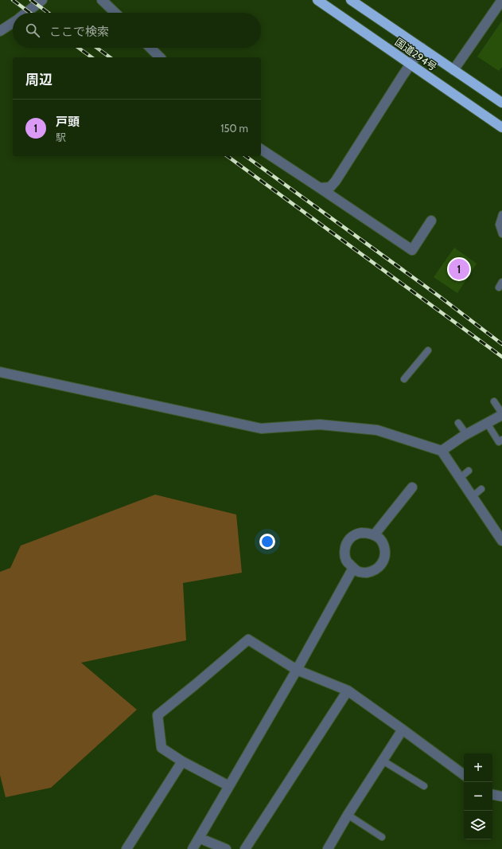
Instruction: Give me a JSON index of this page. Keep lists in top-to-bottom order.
{
  "streets": {
    "highway": ["国道294号"]
  },
  "page": {
    "search": "ここで検索",
    "heading": "周辺",
    "list": [
      {
        "mark": "1",
        "name": "戸頭",
        "note": "駅",
        "value": "150 m"
      }
    ],
    "pins": "1",
    "map_buttons": ["+", "−"]
  }
}
